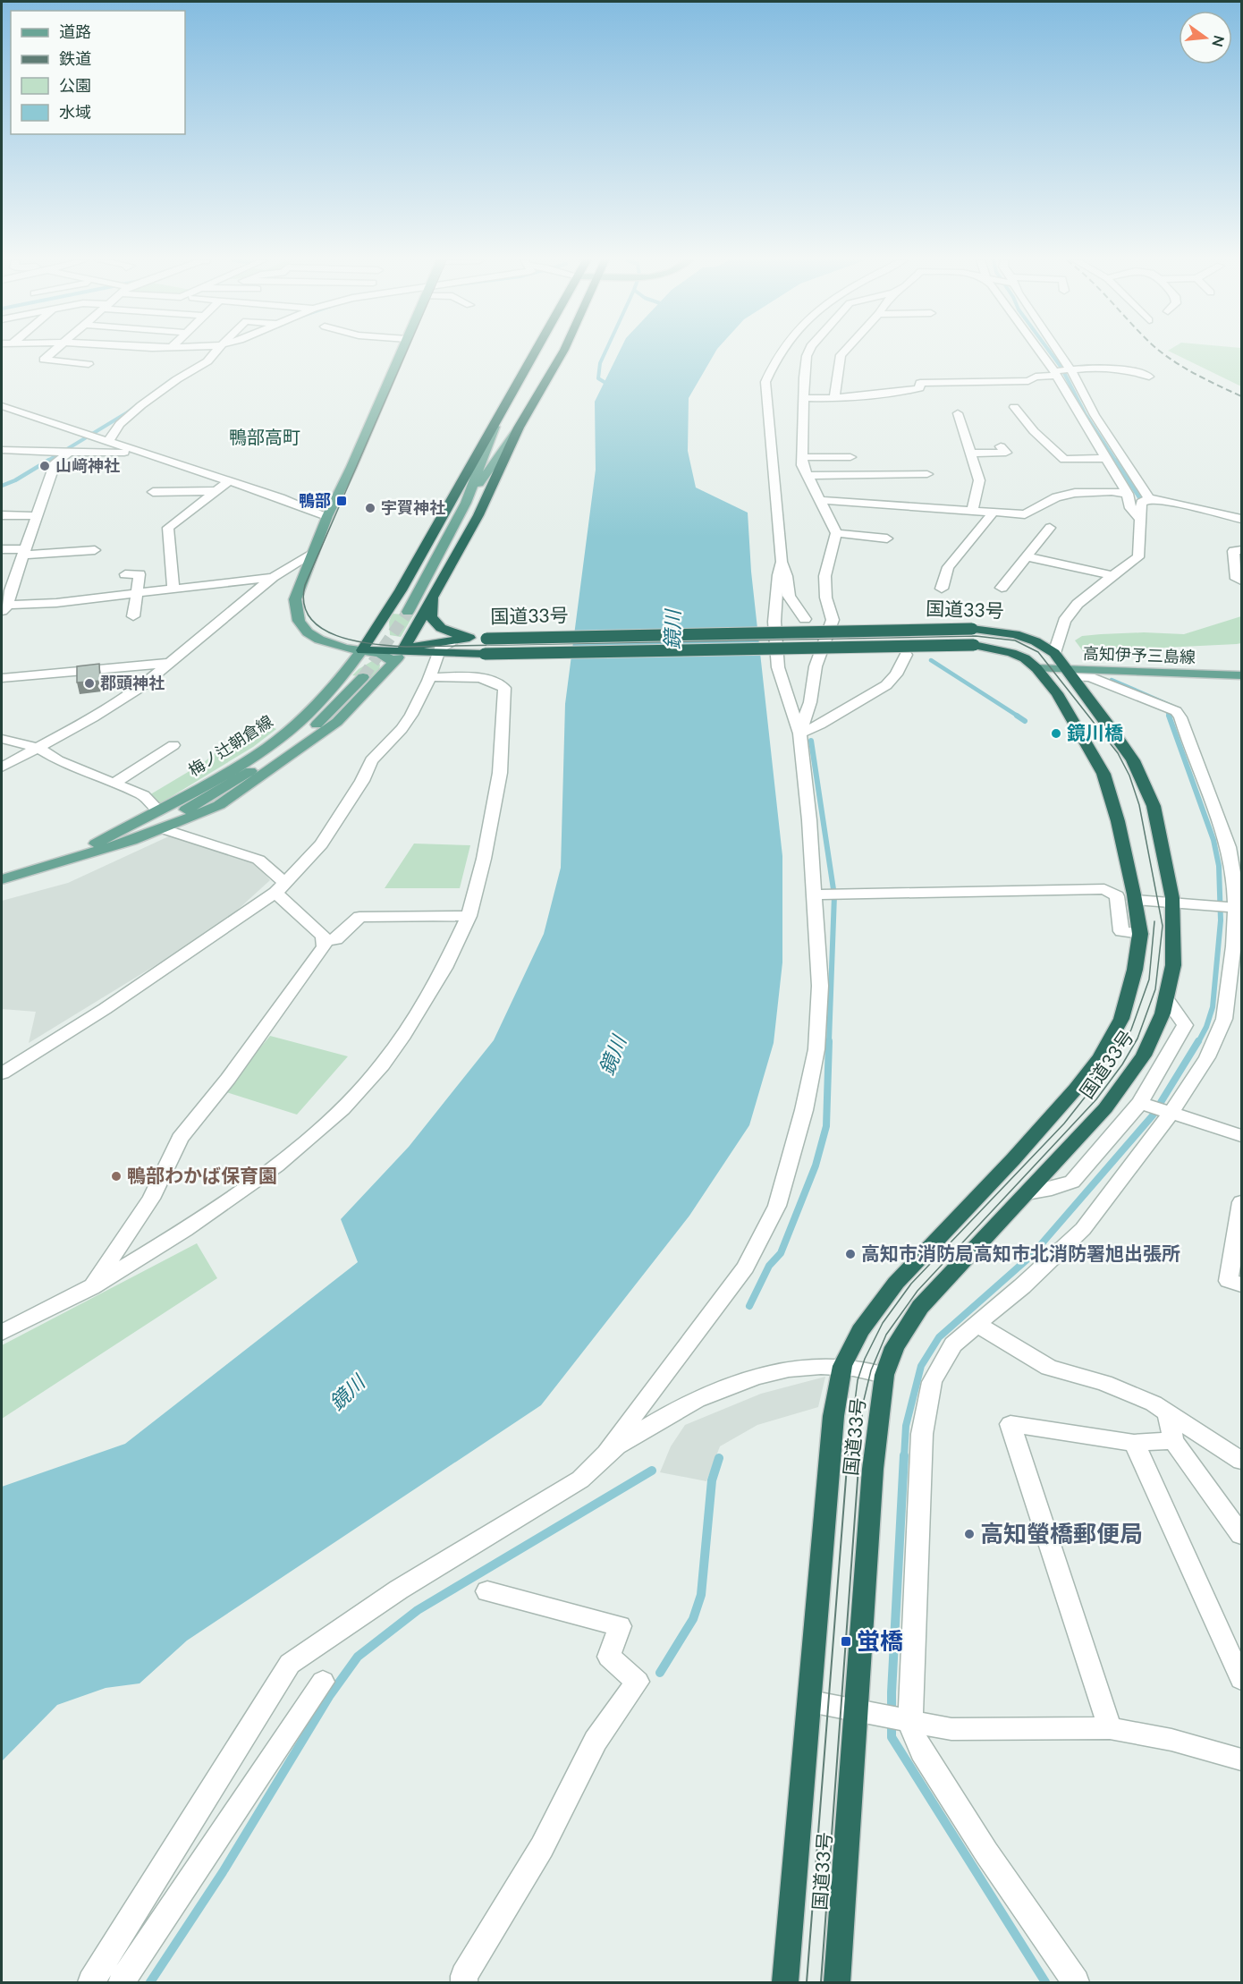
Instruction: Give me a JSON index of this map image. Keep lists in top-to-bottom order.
{
  "streets": {
    "highway": ["国道33号"],
    "main road": ["高知伊予三島線", "梅ノ辻朝倉線"]
  },
  "crossings": [
    ["国道33号", "高知伊予三島線"],
    ["国道33号", "梅ノ辻朝倉線"]
  ],
  "districts": ["鴨部高町"],
  "water": ["鏡川"],
  "places": {
    "other": [
      "山﨑神社",
      "宇賀神社",
      "郡頭神社",
      "鏡川橋",
      "鴨部わかば保育園",
      "高知市消防局高知市北消防署旭出張所",
      "高知螢橋郵便局"
    ],
    "transit": ["鴨部", "蛍橋"]
  },
  "legend": [
    "道路",
    "鉄道",
    "公園",
    "水域"
  ],
  "north": "right"
}
